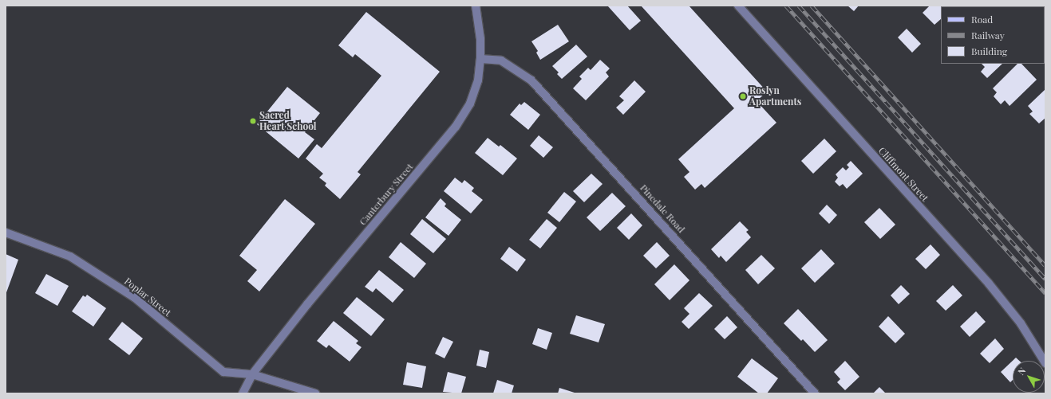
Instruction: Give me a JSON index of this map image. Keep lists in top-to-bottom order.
{
  "streets": {
    "street": [
      "Cliffmont Street",
      "Canterbury Street",
      "Pinedale Road",
      "Poplar Street"
    ]
  },
  "crossings": [
    ["Canterbury Street", "Pinedale Road"],
    ["Canterbury Street", "Poplar Street"]
  ],
  "places": ["Roslyn Apartments", "Sacred Heart School"],
  "legend": ["Road", "Railway", "Building"],
  "north": "top left"
}
